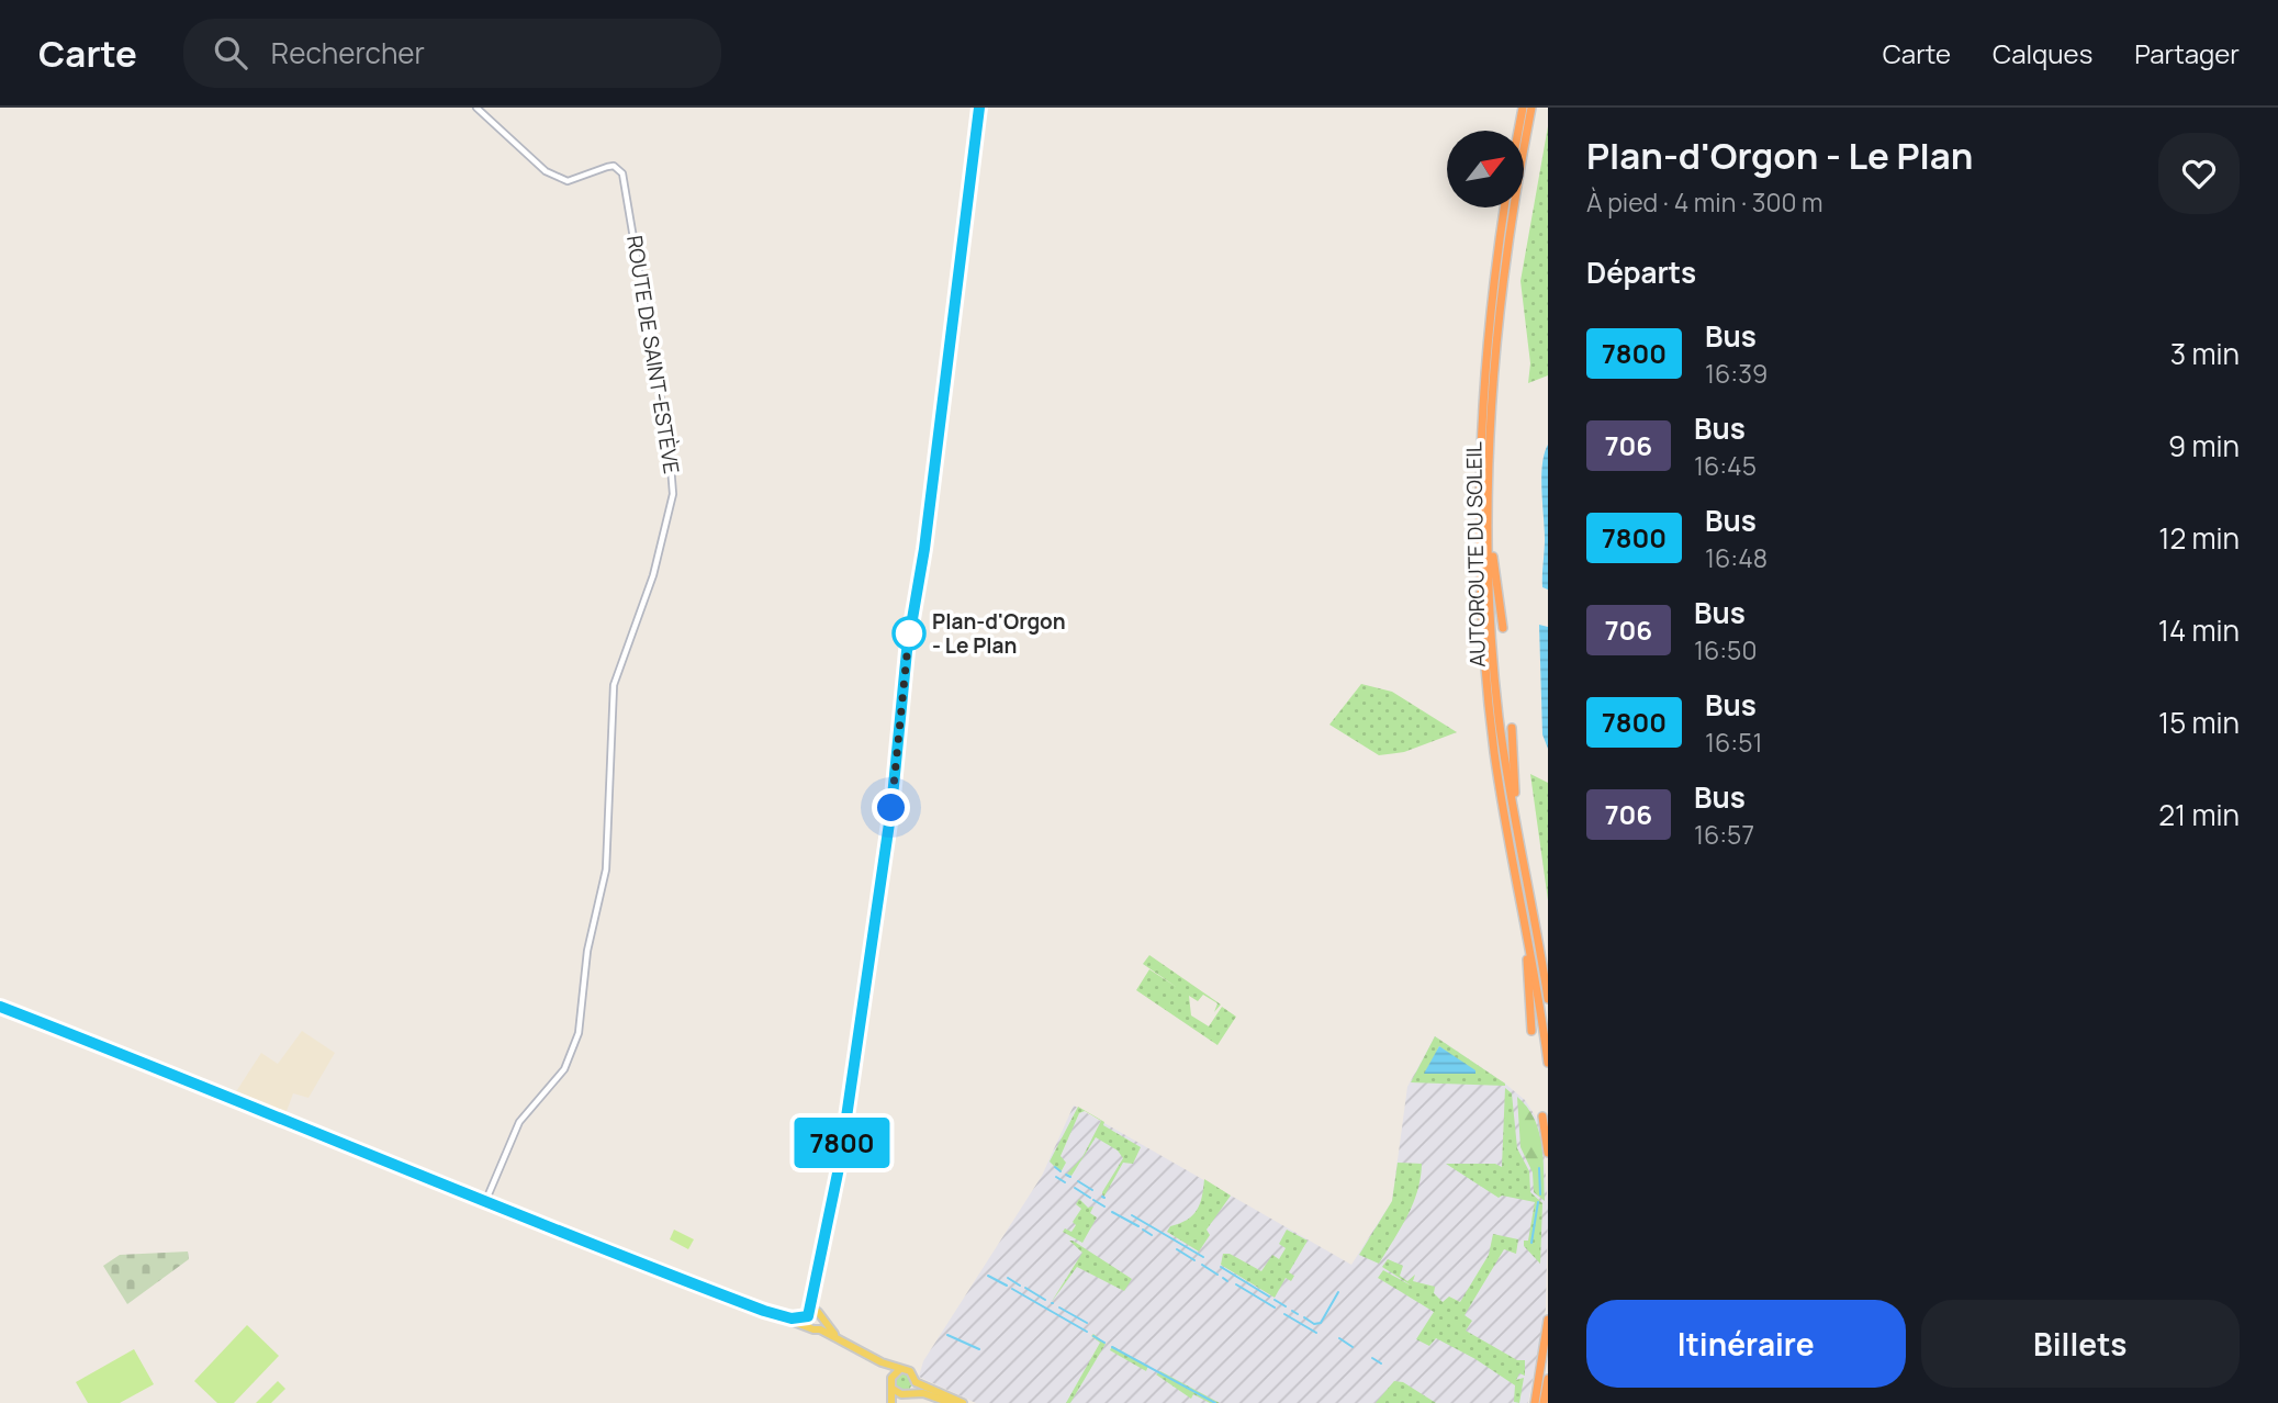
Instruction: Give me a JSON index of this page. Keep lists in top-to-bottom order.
{
  "streets": {
    "highway": ["AUTOROUTE DU SOLEIL"],
    "street": ["ROUTE DE SAINT-ESTÈVE"]
  },
  "places": ["Plan-d'Orgon - Le Plan"],
  "lines": ["bus line 7800"],
  "north": "top right",
  "page": {
    "header": "Carte",
    "search": "Rechercher",
    "nav": ["Carte", "Calques", "Partager"],
    "on_map": "7800",
    "heading": [
      ["Plan-d'Orgon - Le Plan", "À pied · 4 min · 300 m"],
      "Départs"
    ],
    "list": [
      {
        "mark": "7800",
        "name": "Bus",
        "note": "16:39",
        "value": "3 min"
      },
      {
        "mark": "706",
        "name": "Bus",
        "note": "16:45",
        "value": "9 min"
      },
      {
        "mark": "7800",
        "name": "Bus",
        "note": "16:48",
        "value": "12 min"
      },
      {
        "mark": "706",
        "name": "Bus",
        "note": "16:50",
        "value": "14 min"
      },
      {
        "mark": "7800",
        "name": "Bus",
        "note": "16:51",
        "value": "15 min"
      },
      {
        "mark": "706",
        "name": "Bus",
        "note": "16:57",
        "value": "21 min"
      }
    ],
    "buttons": ["Itinéraire", "Billets"]
  }
}
